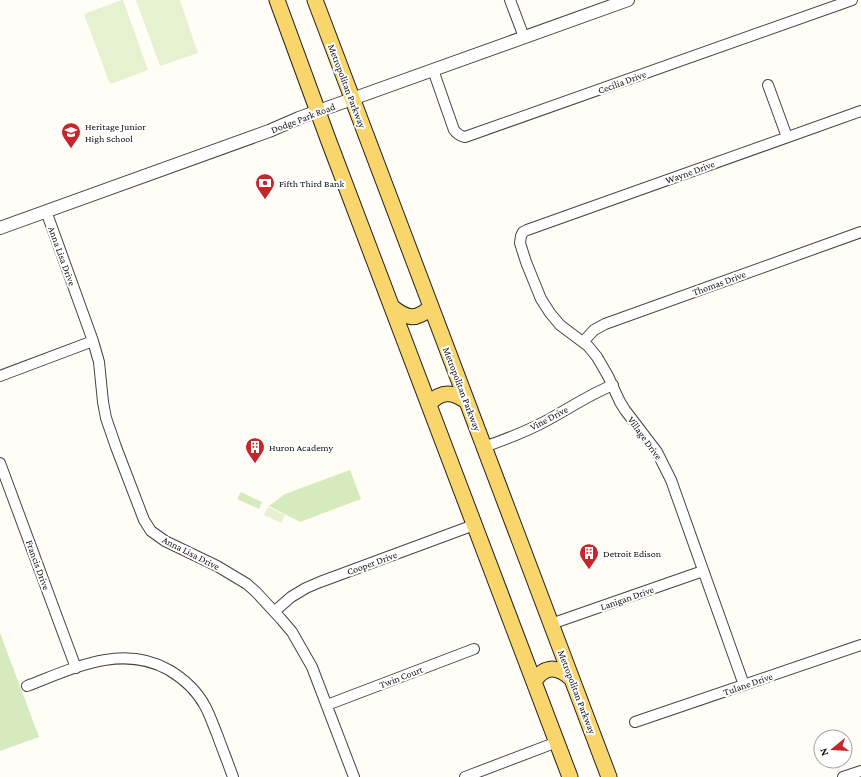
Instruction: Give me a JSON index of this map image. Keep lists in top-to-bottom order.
{
  "streets": {
    "main road": ["Metropolitan Parkway"],
    "street": [
      "Cecilia Drive",
      "Dodge Park Road",
      "Wayne Drive",
      "Anna Lisa Drive",
      "Thomas Drive",
      "Vine Drive",
      "Village Drive",
      "Cooper Drive",
      "Francis Drive",
      "Lanigan Drive",
      "Twin Court",
      "Tulane Drive"
    ]
  },
  "crossings": [
    ["Cecilia Drive", "Dodge Park Road"],
    ["Metropolitan Parkway", "Dodge Park Road"],
    ["Metropolitan Parkway", "Vine Drive"],
    ["Metropolitan Parkway", "Lanigan Drive"],
    ["Dodge Park Road", "Anna Lisa Drive"],
    ["Wayne Drive", "Village Drive"],
    ["Anna Lisa Drive", "Cooper Drive"],
    ["Anna Lisa Drive", "Twin Court"],
    ["Thomas Drive", "Village Drive"],
    ["Vine Drive", "Village Drive"],
    ["Village Drive", "Lanigan Drive"],
    ["Village Drive", "Tulane Drive"]
  ],
  "places": {
    "school or university": ["Heritage Junior High School"],
    "bank": ["Fifth Third Bank"],
    "building": ["Huron Academy", "Detroit Edison"]
  },
  "north": "left"
}
